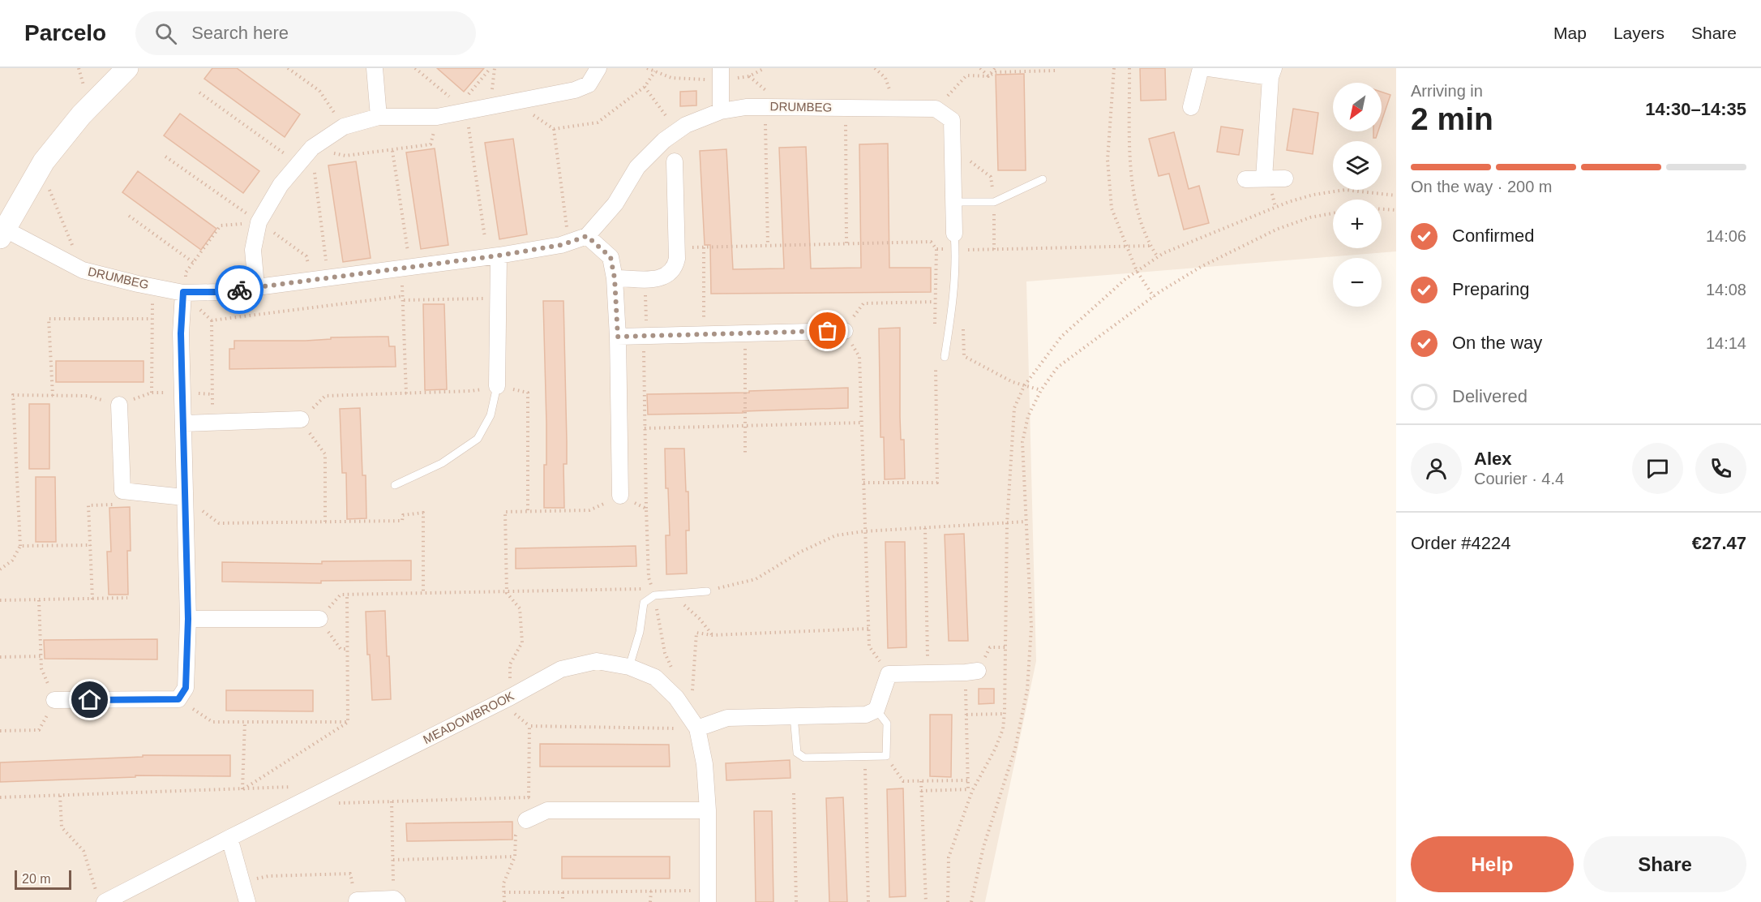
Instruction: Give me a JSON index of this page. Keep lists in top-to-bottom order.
{
  "streets": {
    "street": ["DRUMBEG", "MEADOWBROOK"]
  },
  "scale_bar": "20 m",
  "north": "bottom left",
  "page": {
    "header": "Parcelo",
    "search": "Search here",
    "nav": ["Map", "Layers", "Share"],
    "heading": ["2 min", "Arriving in", "14:30–14:35"],
    "panel": [
      "Alex",
      "Courier · 4.4",
      "Order #4224",
      "€27.47"
    ],
    "map_buttons": ["+", "−"],
    "bar": "On the way · 200 m",
    "list": [
      ["Confirmed", "14:06"],
      ["Preparing", "14:08"],
      ["On the way", "14:14"],
      "Delivered"
    ],
    "buttons": ["Help", "Share"],
    "scale": "20 m"
  }
}
